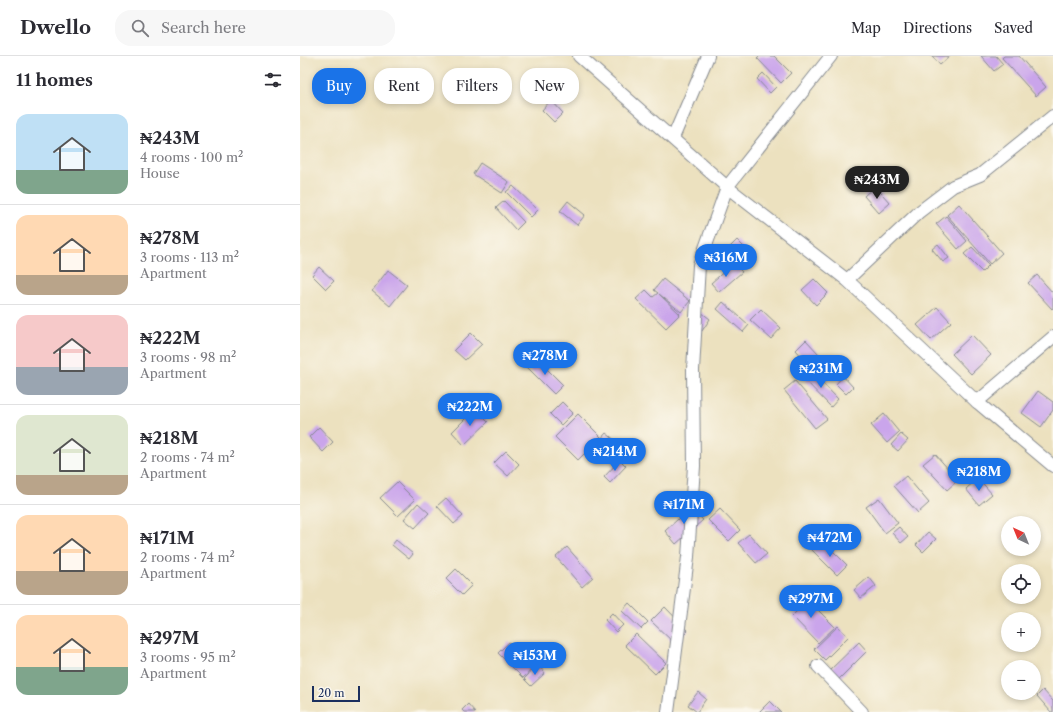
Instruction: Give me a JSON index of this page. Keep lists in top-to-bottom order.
{
  "scale_bar": "20 m",
  "north": "top left",
  "page": {
    "header": "Dwello",
    "search": "Search here",
    "nav": ["Map", "Directions", "Saved"],
    "heading": "11 homes",
    "chip": [
      "Buy",
      "Rent",
      "Filters",
      "New"
    ],
    "list": [
      {
        "name": "₦243M",
        "note": "4 rooms · 100 m² · House"
      },
      {
        "name": "₦278M",
        "note": "3 rooms · 113 m² · Apartment"
      },
      {
        "name": "₦222M",
        "note": "3 rooms · 98 m² · Apartment"
      },
      {
        "name": "₦218M",
        "note": "2 rooms · 74 m² · Apartment"
      },
      {
        "name": "₦171M",
        "note": "2 rooms · 74 m² · Apartment"
      },
      {
        "name": "₦297M",
        "note": "3 rooms · 95 m² · Apartment"
      }
    ],
    "price": [
      "₦243M",
      "₦316M",
      "₦278M",
      "₦231M",
      "₦222M",
      "₦214M",
      "₦218M",
      "₦171M",
      "₦472M",
      "₦297M",
      "₦153M"
    ],
    "map_buttons": ["+", "−"],
    "scale": "20 m"
  }
}
